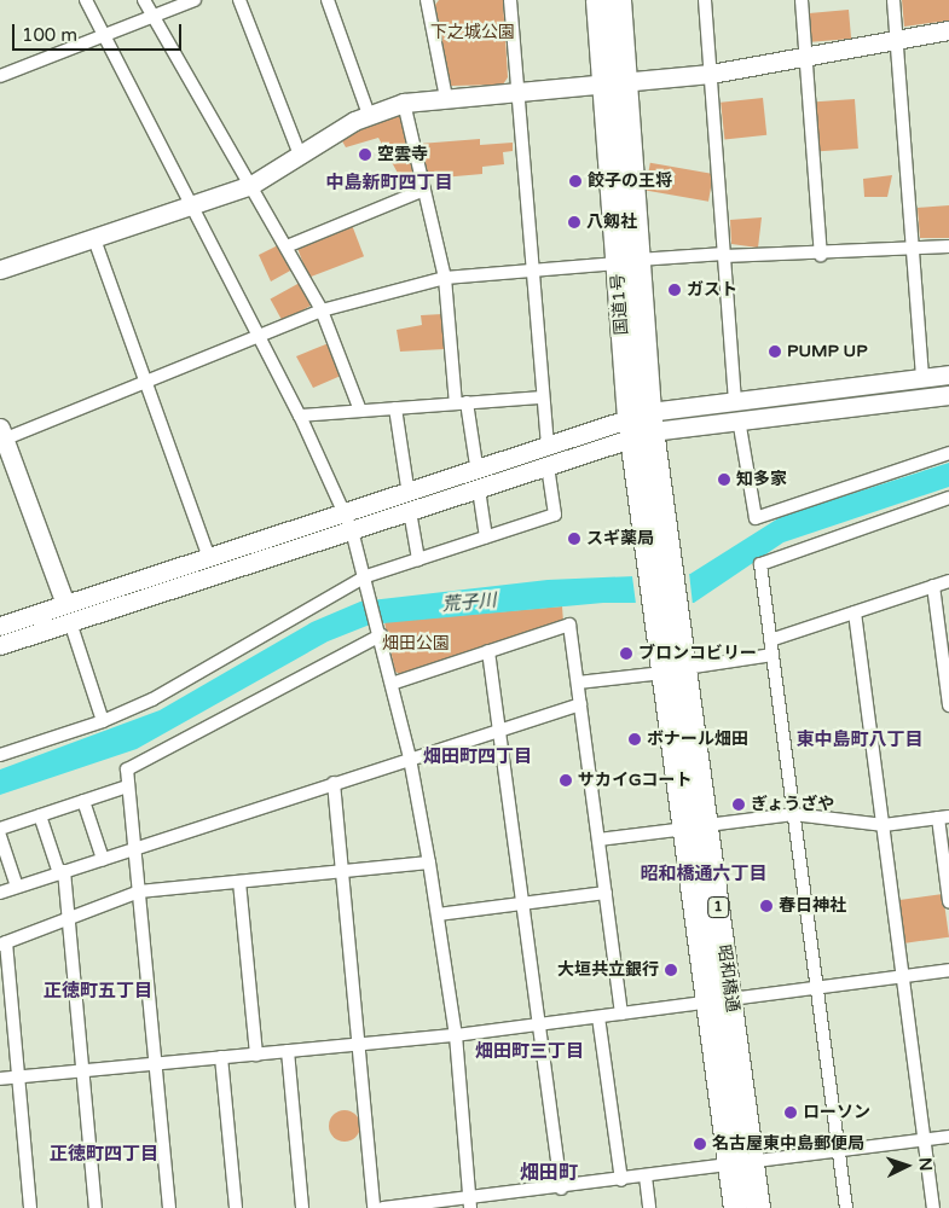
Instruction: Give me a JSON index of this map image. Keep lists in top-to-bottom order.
{
  "streets": {
    "highway": ["国道1号", "1", "昭和橋通"]
  },
  "crossings": [
    ["国道1号", "昭和橋通"]
  ],
  "districts": [
    "中島新町四丁目",
    "東中島町八丁目",
    "畑田町四丁目",
    "昭和橋通六丁目",
    "正徳町五丁目",
    "畑田町三丁目",
    "正徳町四丁目",
    "畑田町"
  ],
  "water": ["荒子川"],
  "parks": ["下之城公園", "畑田公園"],
  "places": [
    "空雲寺",
    "餃子の王将",
    "八剱社",
    "ガスト",
    "PUMP UP",
    "知多家",
    "スギ薬局",
    "ブロンコビリー",
    "ボナール畑田",
    "サカイGコート",
    "ぎょうざや",
    "春日神社",
    "大垣共立銀行",
    "ローソン",
    "名古屋東中島郵便局"
  ],
  "scale_bar": "100 m",
  "north": "right"
}
